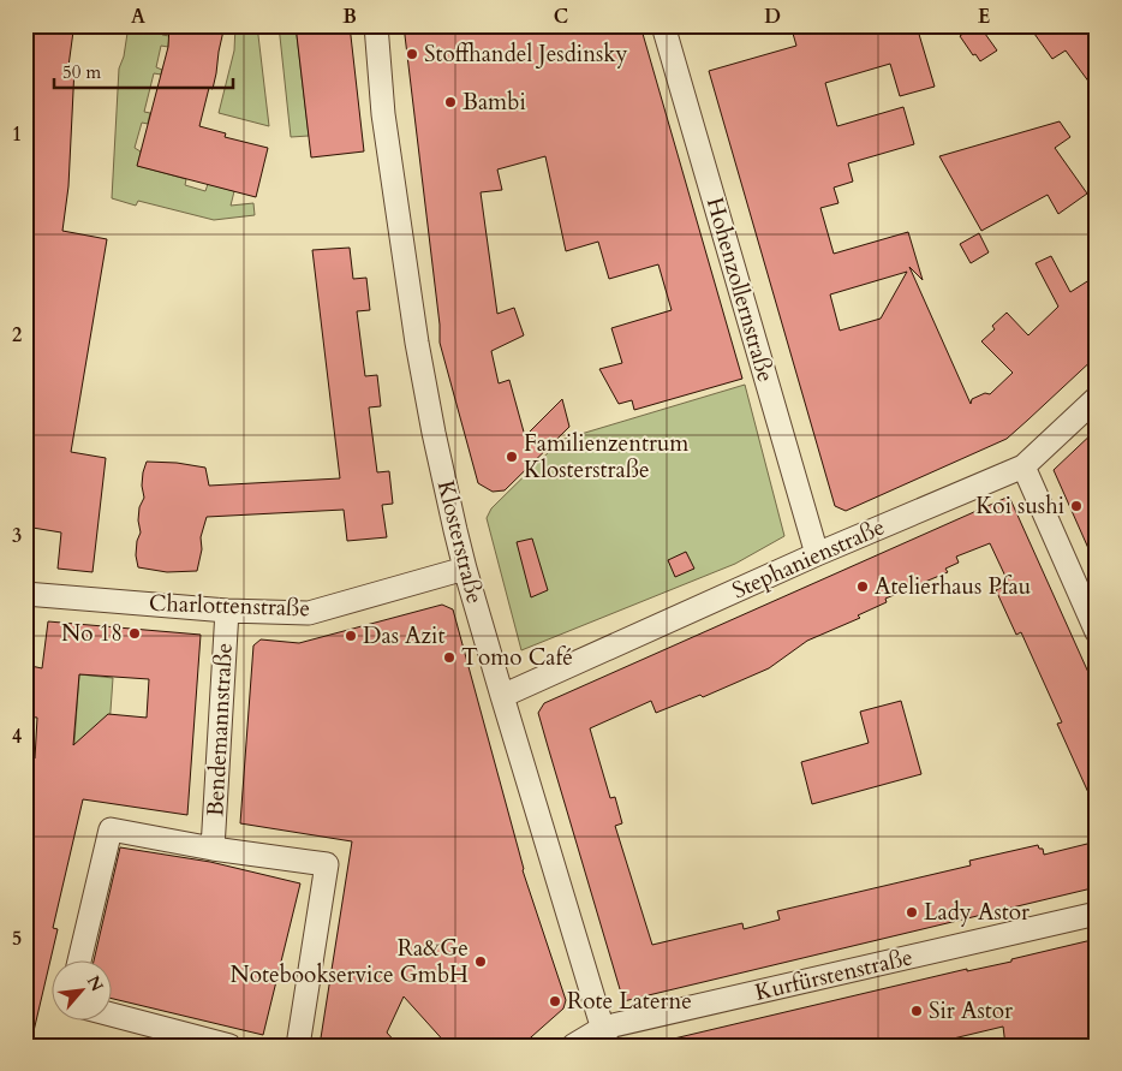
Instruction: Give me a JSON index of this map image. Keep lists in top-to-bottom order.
{
  "streets": {
    "street": [
      "Hohenzollernstraße",
      "Klosterstraße",
      "Stephanienstraße",
      "Charlottenstraße",
      "Bendemannstraße",
      "Kurfürstenstraße"
    ]
  },
  "crossings": [
    ["Hohenzollernstraße", "Stephanienstraße"],
    ["Klosterstraße", "Stephanienstraße"],
    ["Klosterstraße", "Charlottenstraße"],
    ["Klosterstraße", "Kurfürstenstraße"],
    ["Charlottenstraße", "Bendemannstraße"]
  ],
  "places": [
    "Stoffhandel Jesdinsky",
    "Bambi",
    "Familienzentrum Klosterstraße",
    "Koi sushi",
    "Atelierhaus Pfau",
    "No 18",
    "Das Azit",
    "Tomo Café",
    "Lady Astor",
    "Ra&Ge Notebookservice GmbH",
    "Rote Laterne",
    "Sir Astor"
  ],
  "scale_bar": "50 m",
  "north": "top right",
  "grid": {
    "columns": [
      "A",
      "B",
      "C",
      "D",
      "E"
    ],
    "rows": [
      "1",
      "2",
      "3",
      "4",
      "5"
    ]
  }
}
